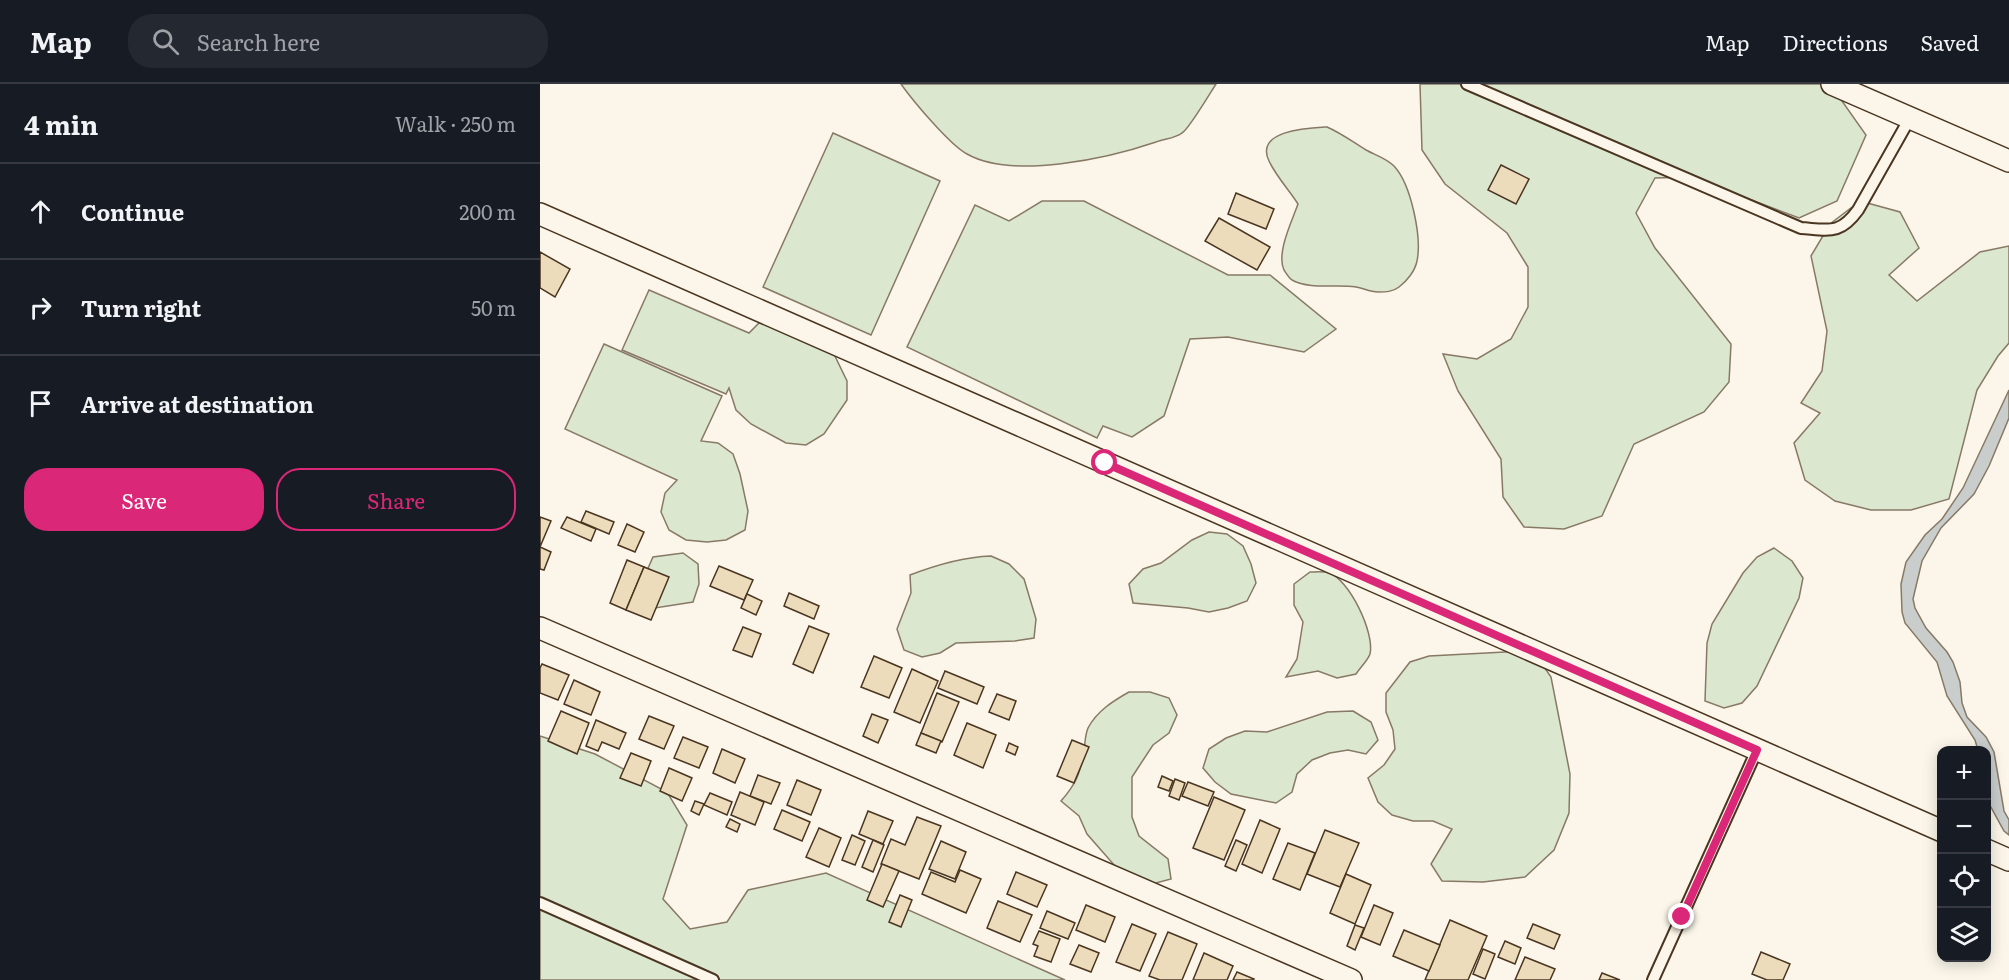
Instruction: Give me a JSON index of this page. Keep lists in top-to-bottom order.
{
  "page": {
    "header": "Map",
    "search": "Search here",
    "nav": ["Map", "Directions", "Saved"],
    "heading": ["4 min", "Walk · 250 m"],
    "list": [
      ["Continue", "200 m"],
      ["Turn right", "50 m"],
      "Arrive at destination"
    ],
    "buttons": ["Save", "Share"],
    "map_buttons": ["+", "−"]
  }
}
